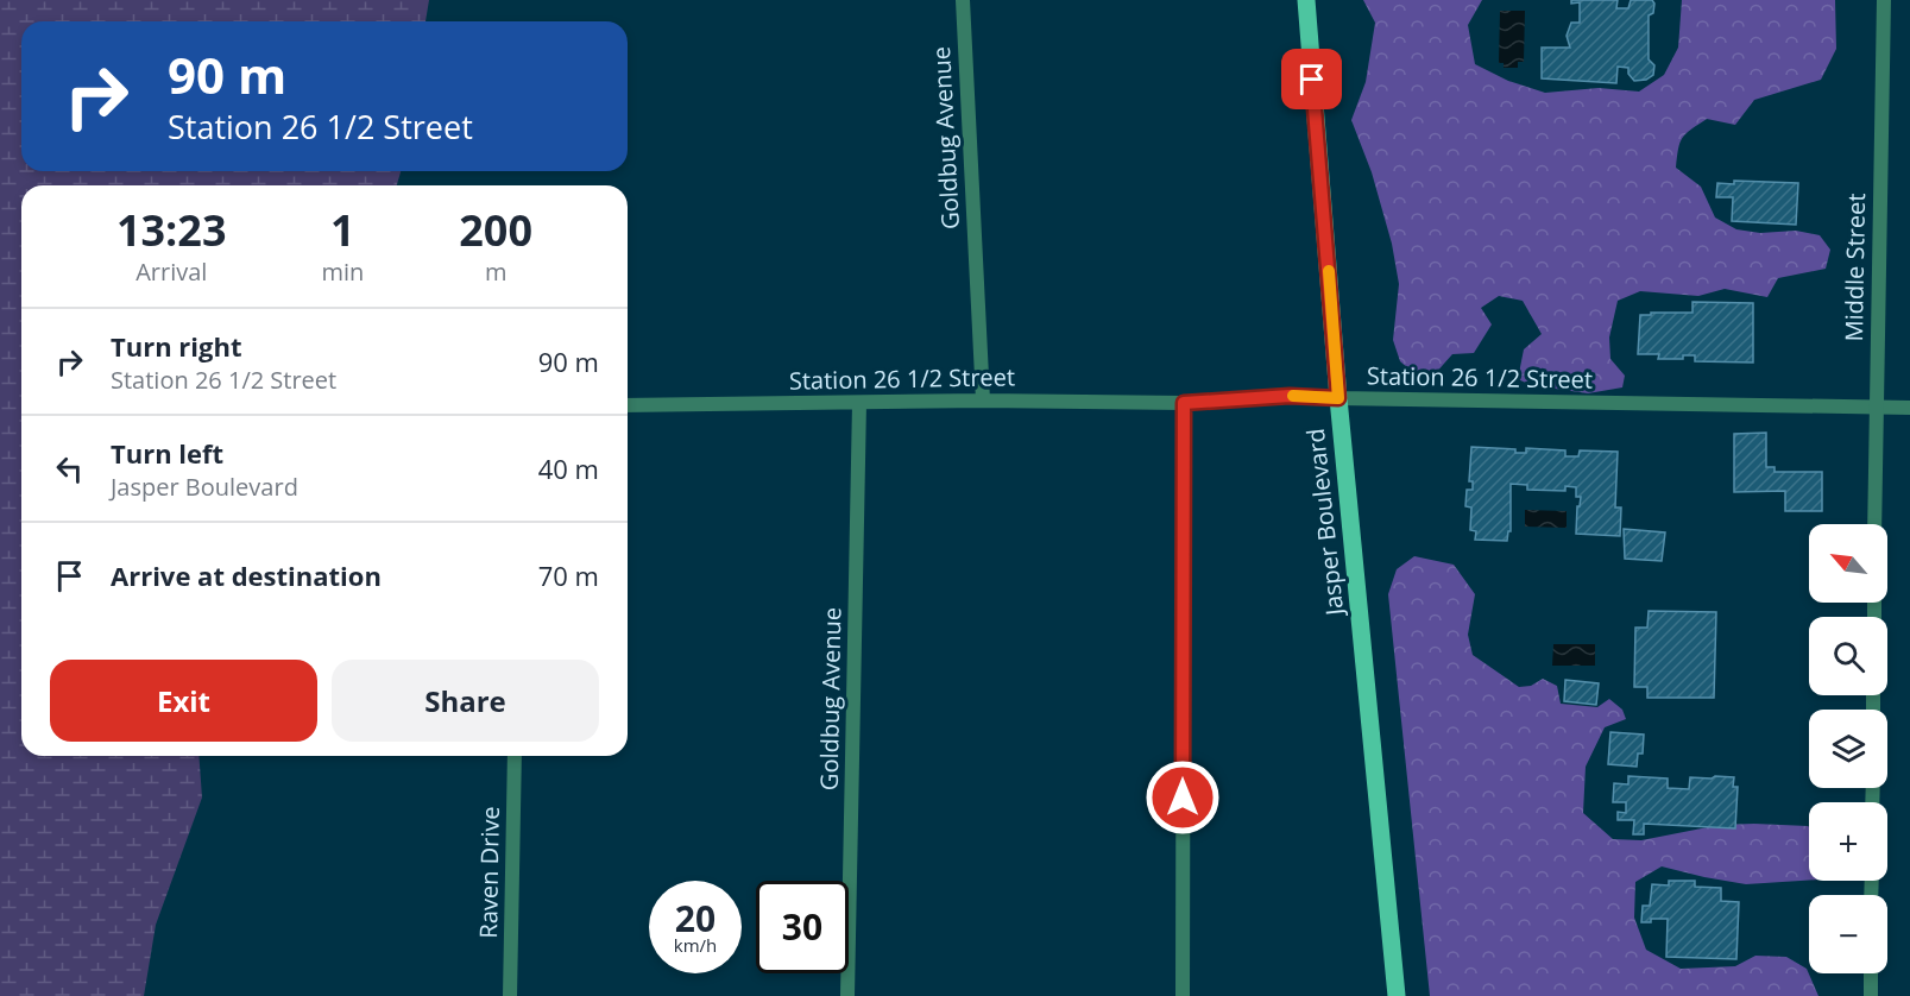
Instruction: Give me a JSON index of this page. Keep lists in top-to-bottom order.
{
  "streets": {
    "main road": ["Jasper Boulevard"],
    "street": [
      "Goldbug Avenue",
      "Middle Street",
      "Station 26 1/2 Street",
      "Raven Drive"
    ]
  },
  "crossings": [
    ["Goldbug Avenue", "Station 26 1/2 Street"],
    ["Middle Street", "Station 26 1/2 Street"],
    ["Station 26 1/2 Street", "Jasper Boulevard"]
  ],
  "north": "top left",
  "page": {
    "turn": ["90 m", "Station 26 1/2 Street"],
    "eta": [
      "13:23",
      "Arrival",
      "1",
      "min",
      "200",
      "m"
    ],
    "list": [
      {
        "name": "Turn right",
        "note": "Station 26 1/2 Street",
        "value": "90 m"
      },
      {
        "name": "Turn left",
        "note": "Jasper Boulevard",
        "value": "40 m"
      },
      {
        "name": "Arrive at destination",
        "value": "70 m"
      }
    ],
    "map_buttons": ["+", "−"],
    "buttons": ["Exit", "Share"],
    "speed": "20 km/h",
    "limit": "30"
  }
}
